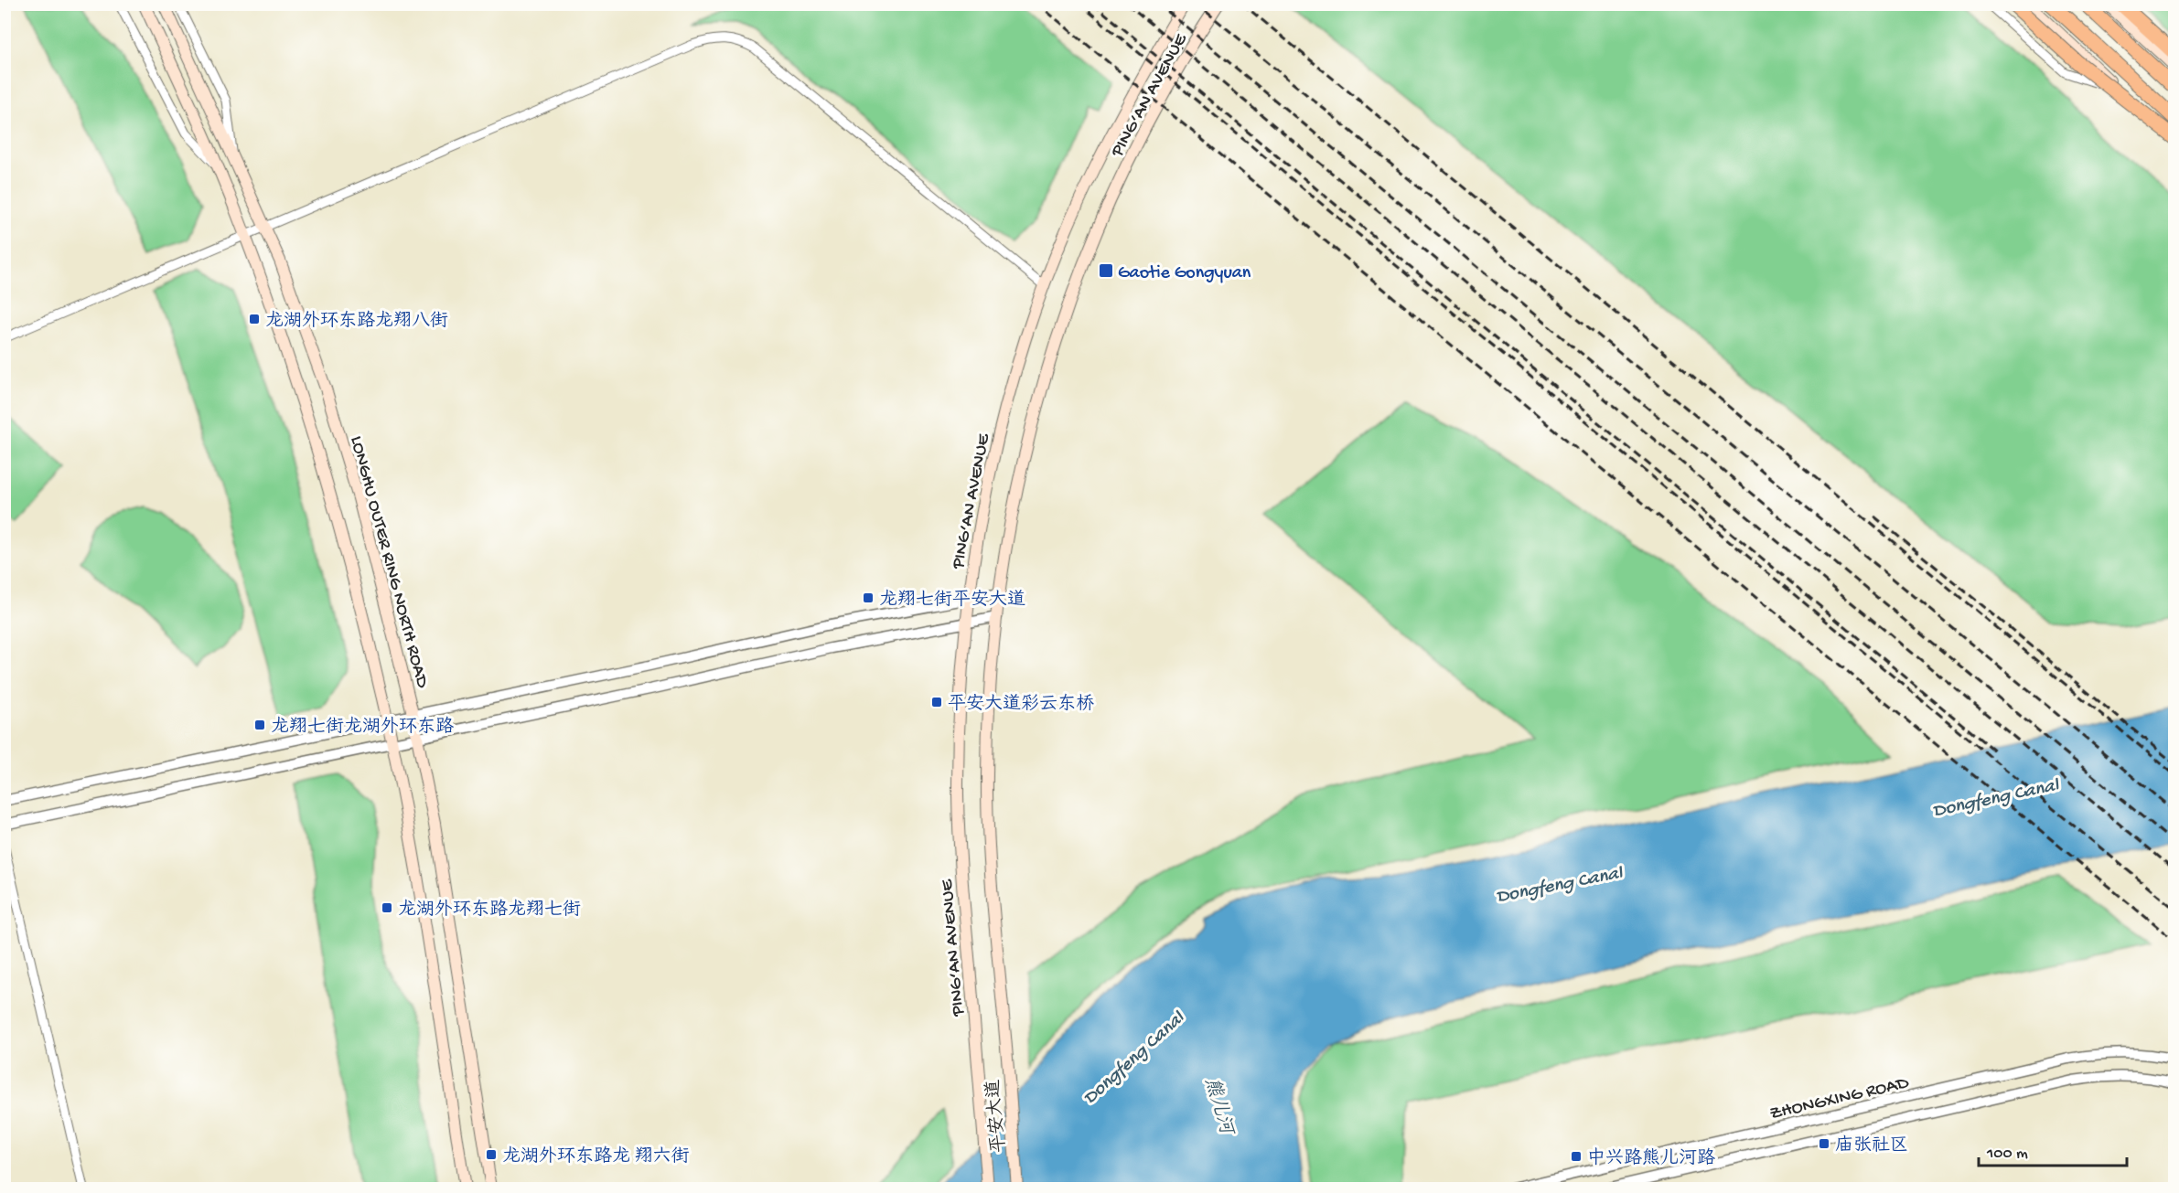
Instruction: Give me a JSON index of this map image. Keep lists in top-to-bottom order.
{
  "streets": {
    "main road": ["PING‘AN AVENUE", "LONGHU OUTER RING NORTH ROAD", "平安大道"],
    "street": ["ZHONGXING ROAD"]
  },
  "crossings": [
    ["PING‘AN AVENUE", "平安大道"]
  ],
  "water": ["Dongfeng Canal", "熊儿河"],
  "places": {
    "transit": [
      "Gaotie Gongyuan",
      "龙湖外环东路龙翔八街",
      "龙翔七街平安大道",
      "平安大道彩云东桥",
      "龙翔七街龙湖外环东路",
      "龙湖外环东路龙翔七街",
      "庙张社区",
      "龙湖外环东路龙 翔六街",
      "中兴路熊儿河路"
    ]
  },
  "scale_bar": "100 m"
}
